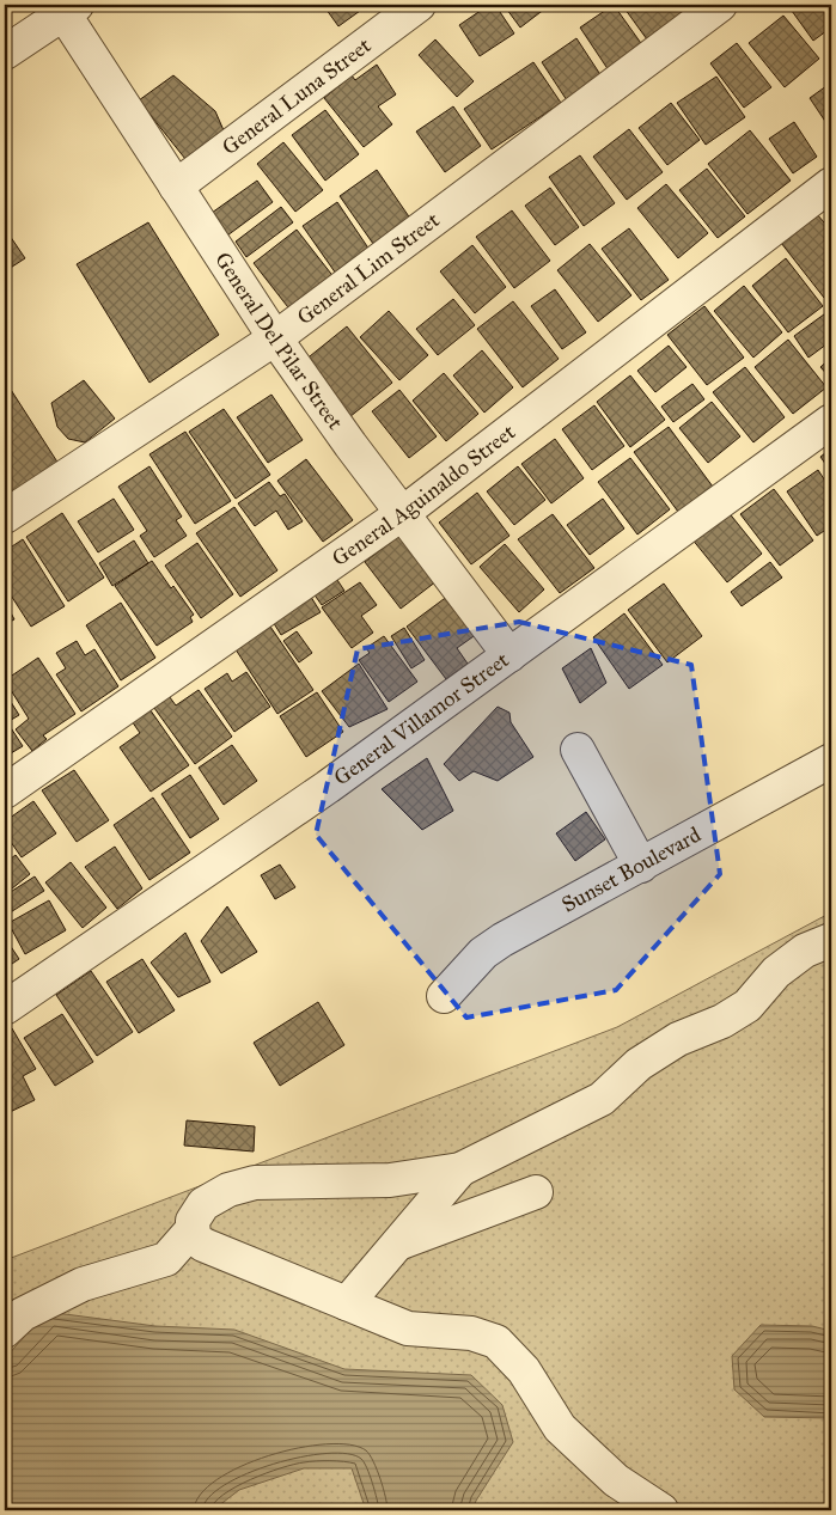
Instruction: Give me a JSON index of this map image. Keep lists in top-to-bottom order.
{
  "streets": {
    "street": [
      "General Luna Street",
      "General Lim Street",
      "General Del Pilar Street",
      "General Aguinaldo Street",
      "General Villamor Street",
      "Sunset Boulevard"
    ]
  },
  "crossings": [
    ["General Luna Street", "General Del Pilar Street"],
    ["General Lim Street", "General Del Pilar Street"],
    ["General Del Pilar Street", "General Aguinaldo Street"],
    ["General Del Pilar Street", "General Villamor Street"]
  ]
}
